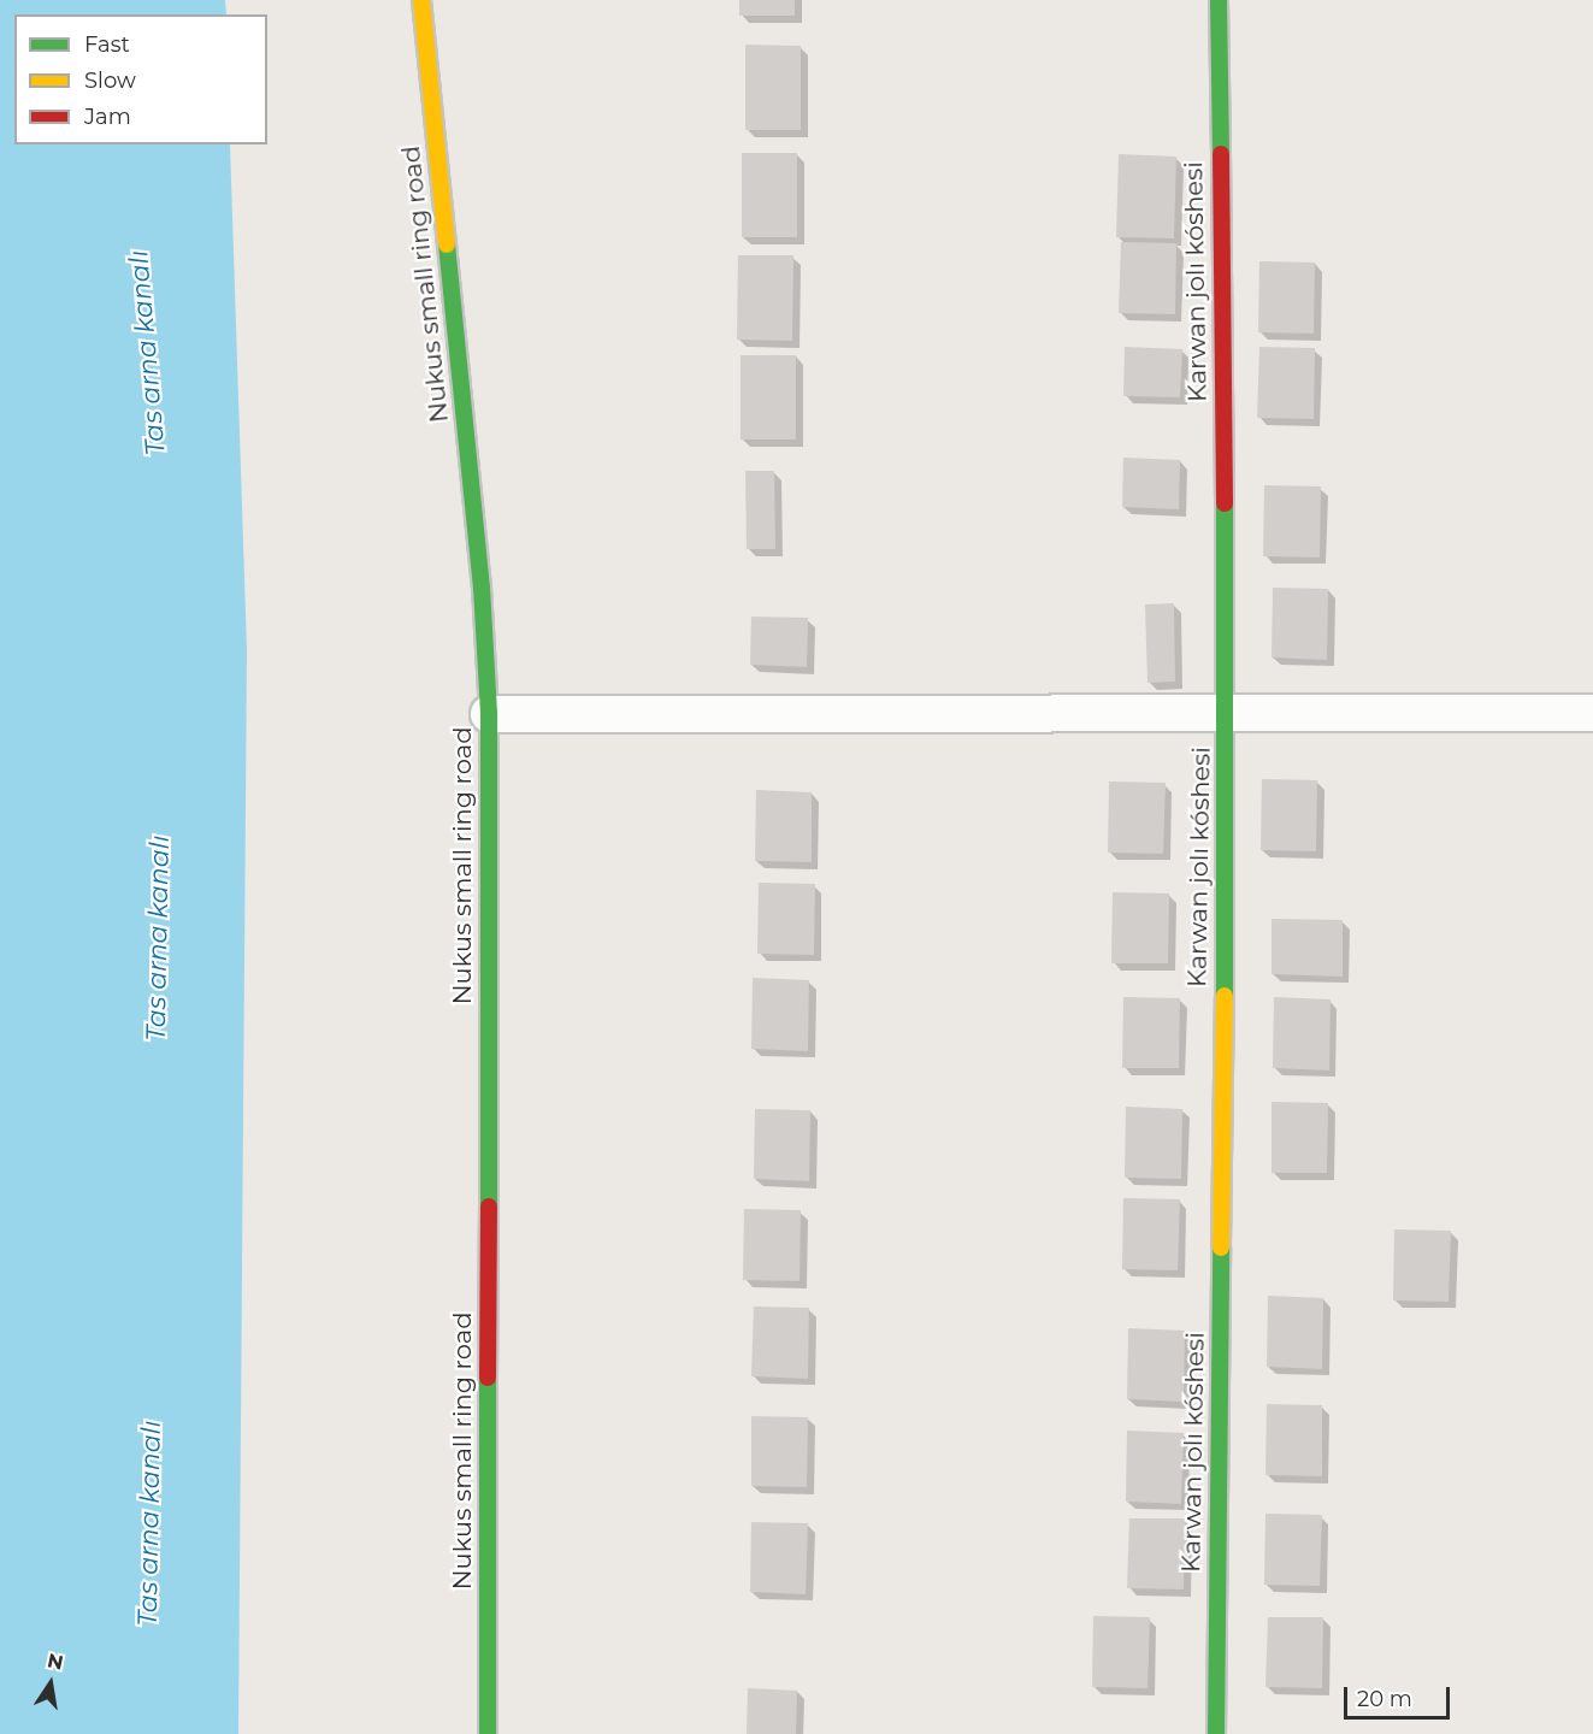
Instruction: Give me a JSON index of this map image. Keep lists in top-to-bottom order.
{
  "streets": {
    "main road": ["Karwan jolı kóshesi", "Nukus small ring road"]
  },
  "water": ["Tas arna kanalı"],
  "legend": ["Fast", "Slow", "Jam"],
  "scale_bar": "20 m",
  "north": "top"
}
